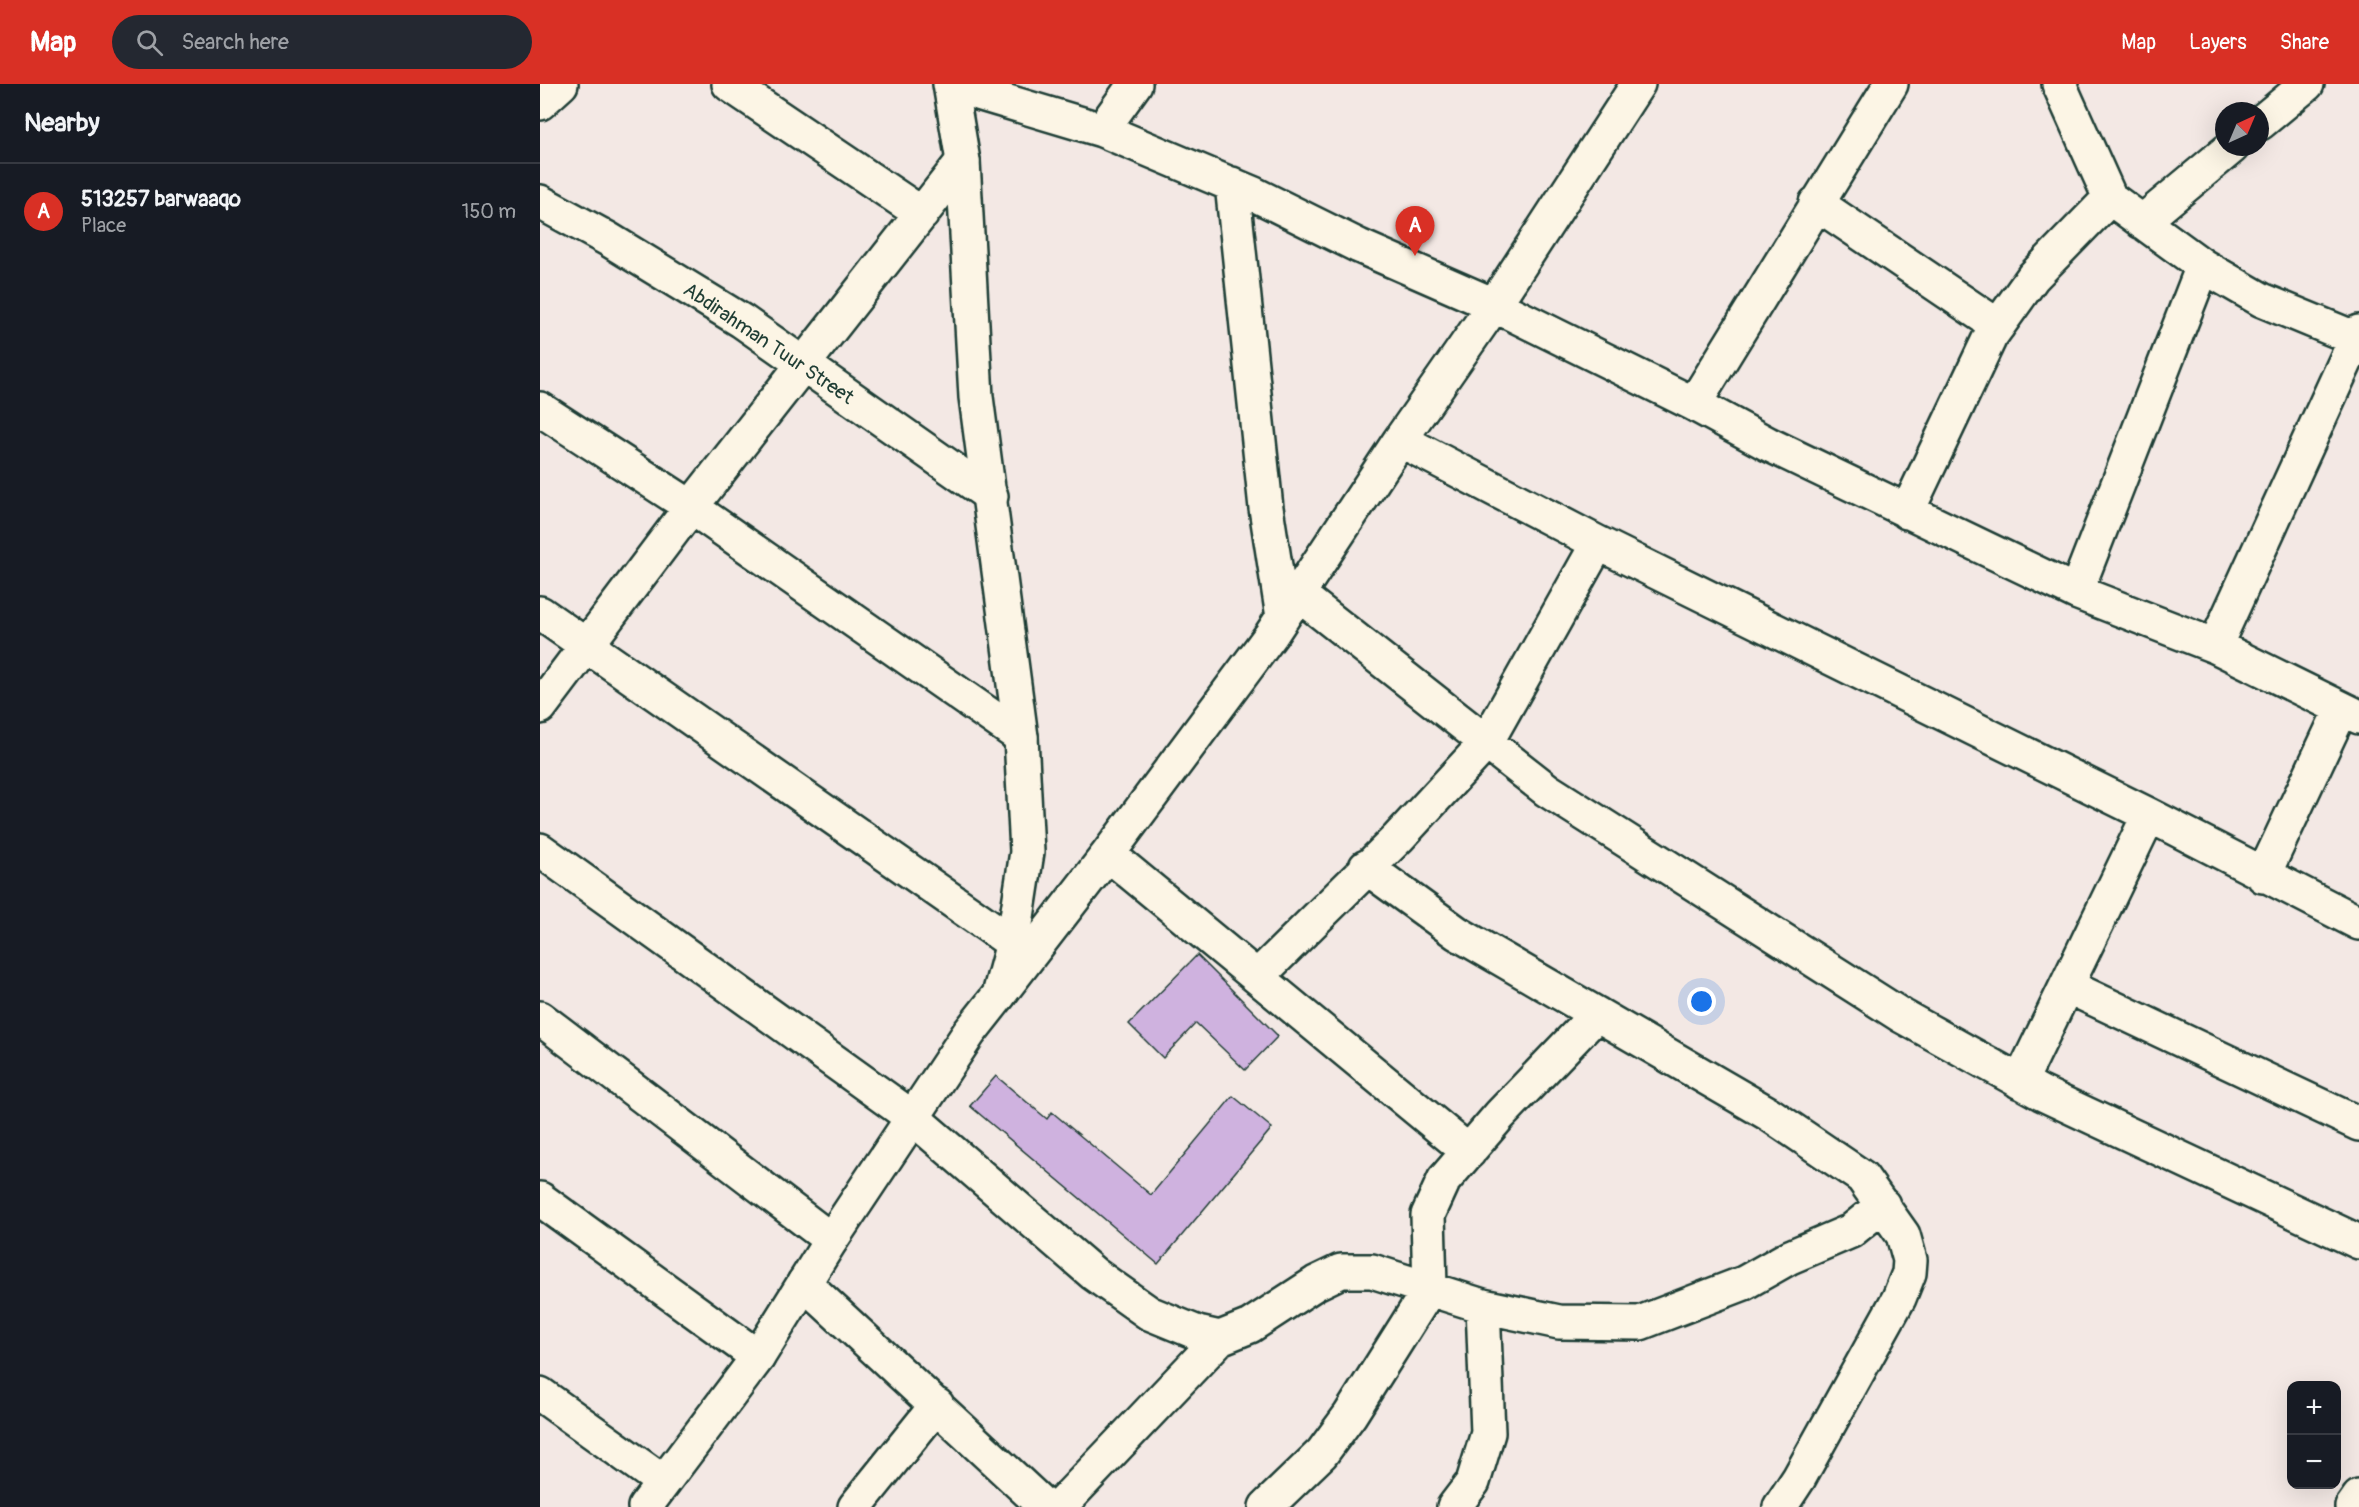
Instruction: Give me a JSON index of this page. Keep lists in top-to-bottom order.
{
  "streets": {
    "street": ["Abdirahman Tuur Street"]
  },
  "north": "top right",
  "page": {
    "header": "Map",
    "search": "Search here",
    "nav": ["Map", "Layers", "Share"],
    "heading": "Nearby",
    "list": [
      {
        "mark": "A",
        "name": "513257 barwaaqo",
        "note": "Place",
        "value": "150 m"
      }
    ],
    "pins": "A",
    "map_buttons": ["+", "−"]
  }
}
